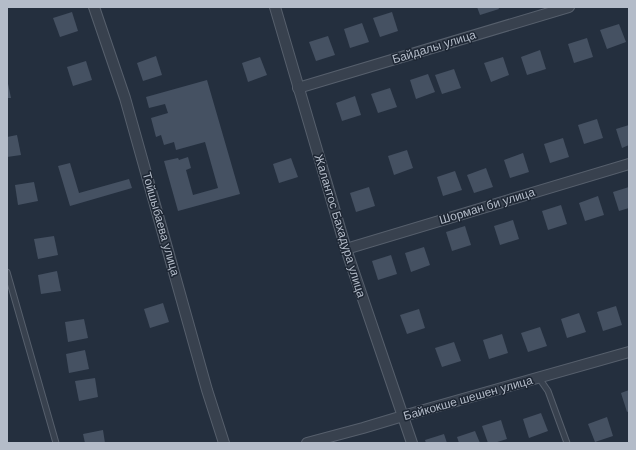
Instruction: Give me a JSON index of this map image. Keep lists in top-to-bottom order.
{
  "streets": {
    "street": [
      "Байдалы улица",
      "Шорман би улица",
      "Тойшыбаева улица",
      "Жалантос Бахадура улица",
      "Байкокше шешен улица"
    ]
  },
  "crossings": [
    ["Байдалы улица", "Жалантос Бахадура улица"],
    ["Шорман би улица", "Жалантос Бахадура улица"],
    ["Жалантос Бахадура улица", "Байкокше шешен улица"]
  ]
}
